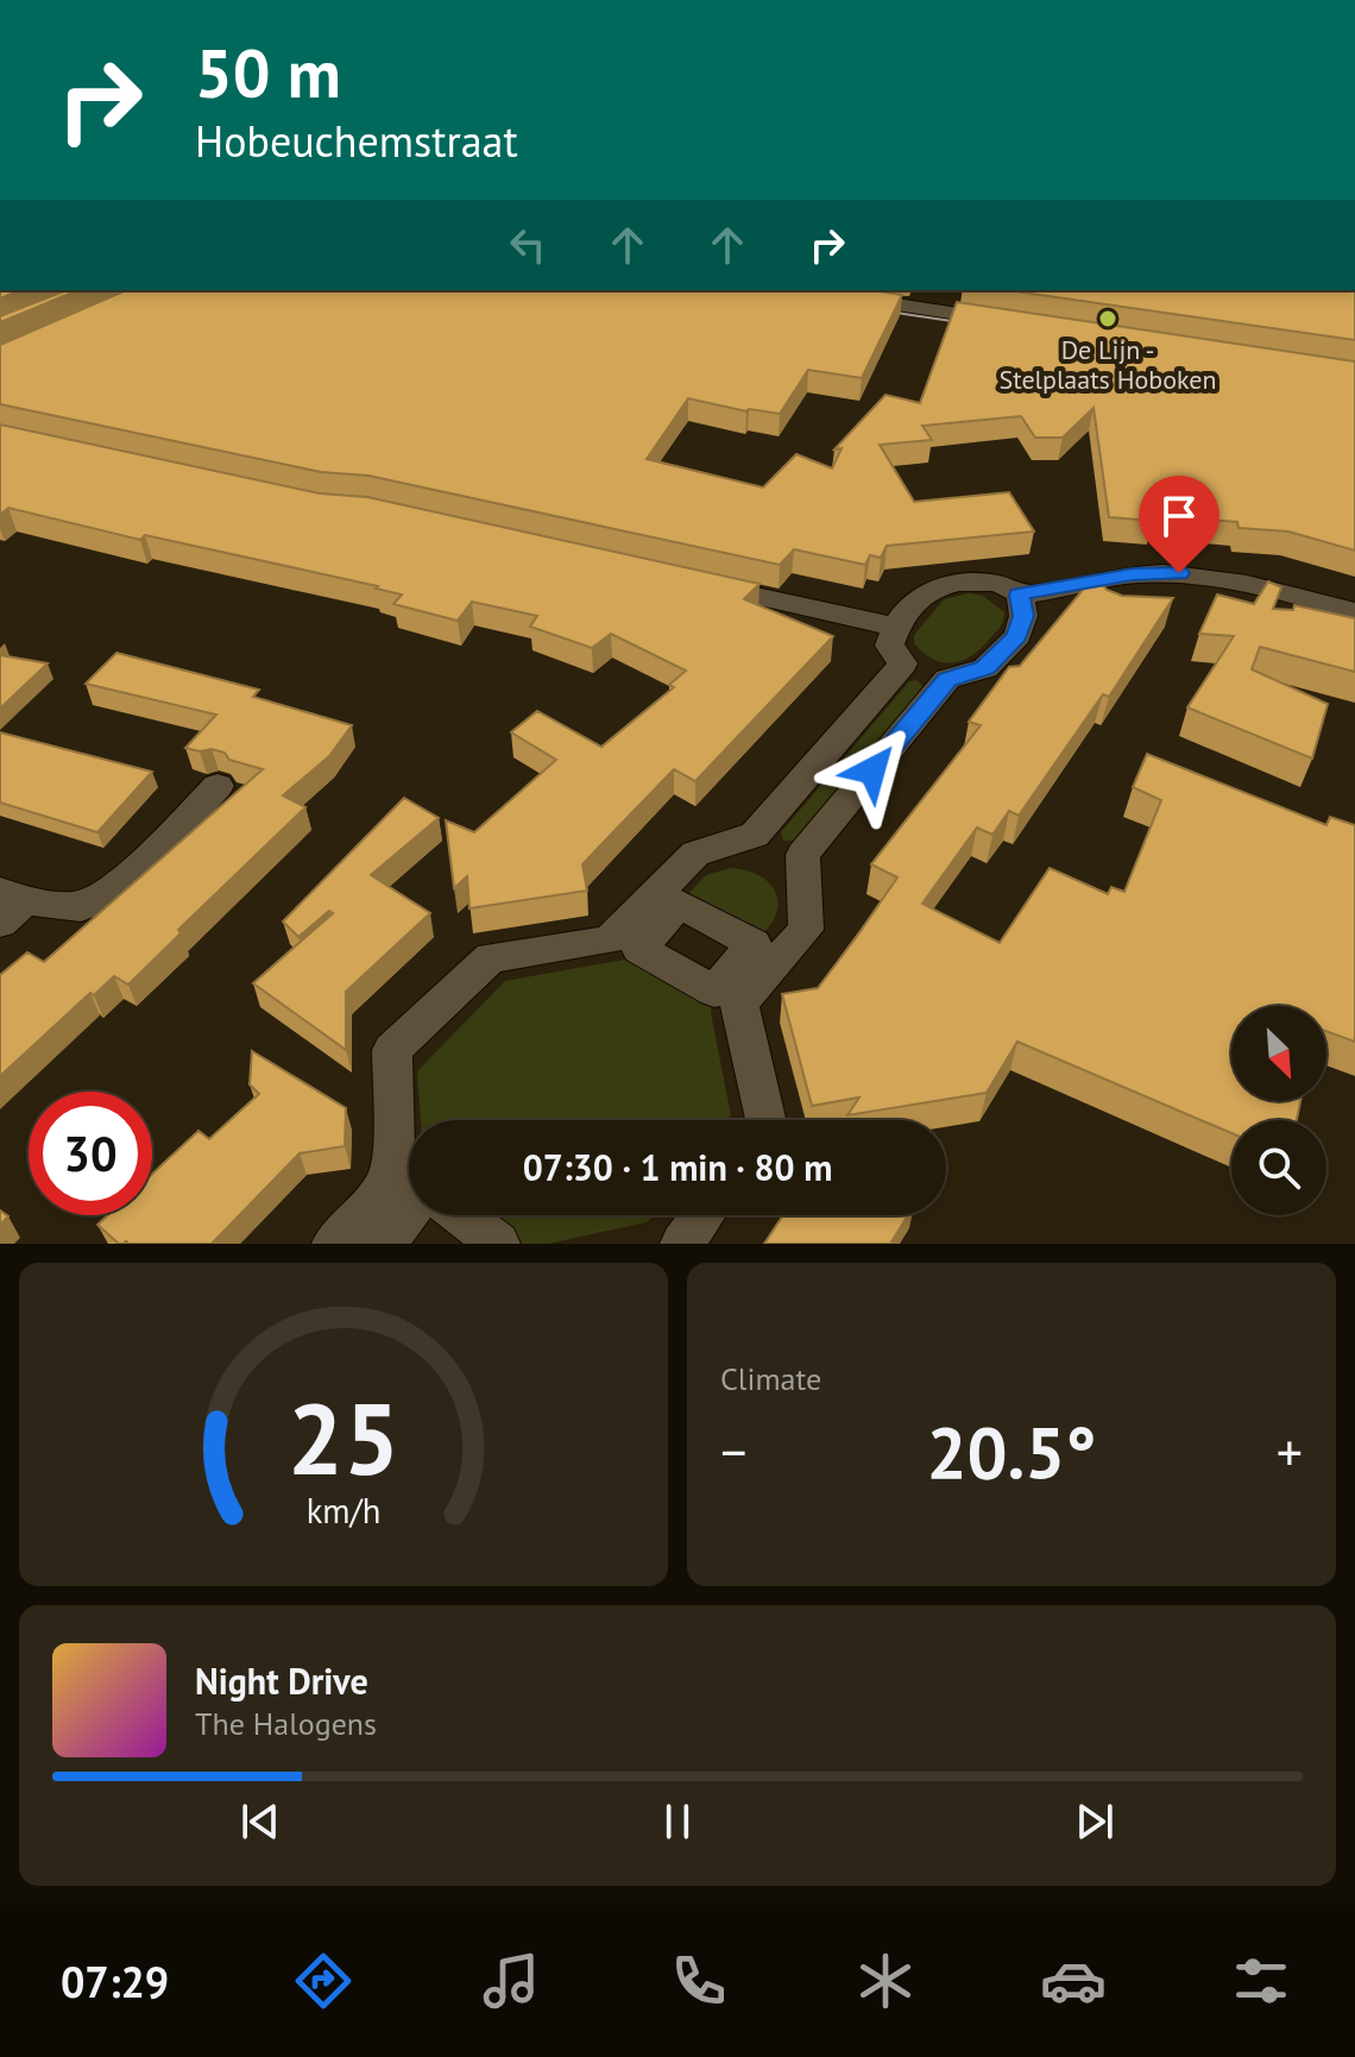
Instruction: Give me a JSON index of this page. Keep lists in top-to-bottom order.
{
  "places": ["De Lijn - Stelplaats Hoboken"],
  "north": "bottom right",
  "page": {
    "turn": ["50 m", "Hobeuchemstraat"],
    "limit": "30",
    "trip": "07:30 · 1 min · 80 m",
    "tile": "Climate",
    "heat": ["−", "20.5°", "+"],
    "song": ["Night Drive", "The Halogens"],
    "tabs": "07:29",
    "gauge": ["25", "km/h"]
  }
}
